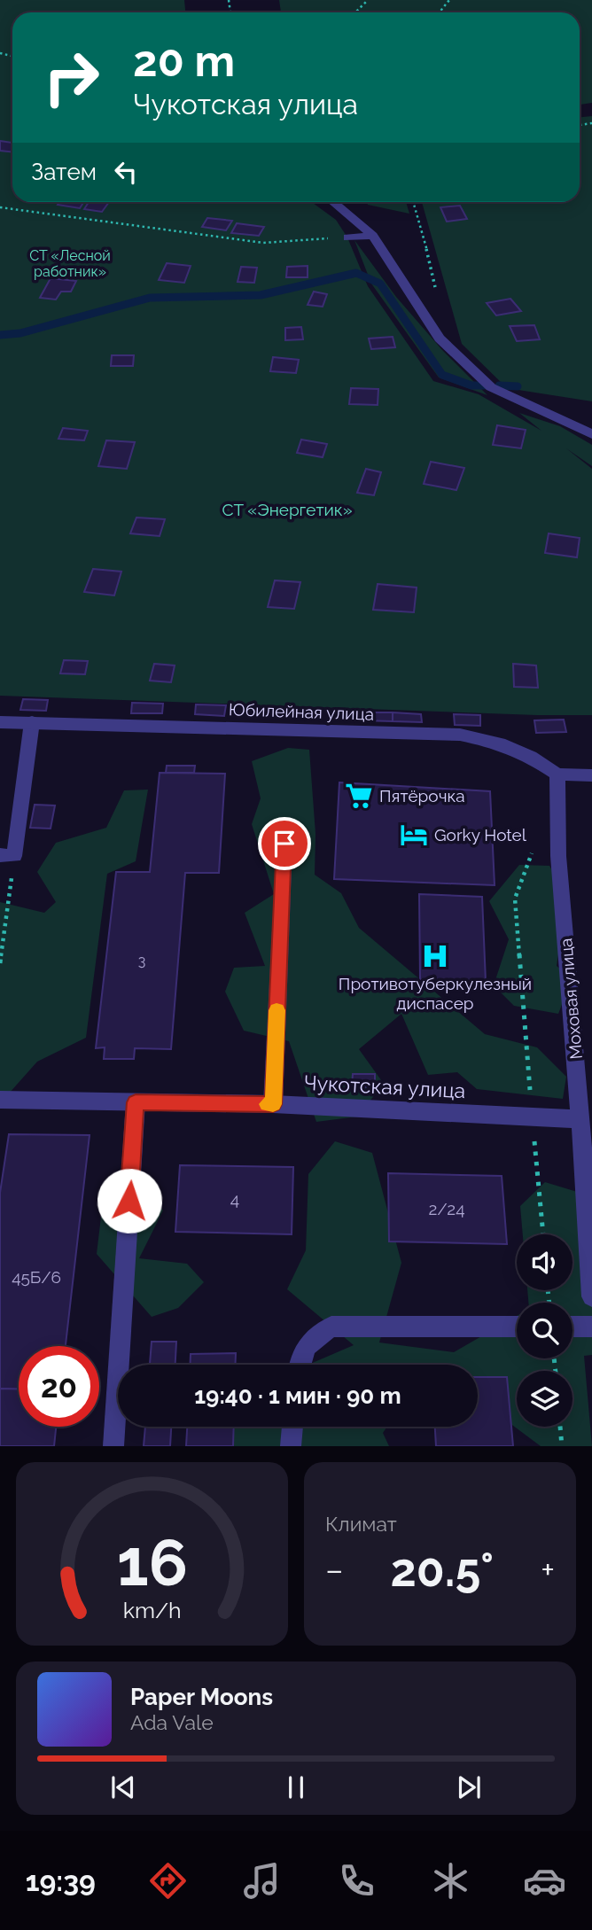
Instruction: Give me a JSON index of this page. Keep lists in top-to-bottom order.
{
  "streets": {
    "street": ["Юбилейная улица", "Моховая улица", "Чукотская улица"]
  },
  "crossings": [
    ["Юбилейная улица", "Моховая улица"],
    ["Моховая улица", "Чукотская улица"]
  ],
  "parks": ["СТ «Лесной работник»", "СТ «Энергетик»"],
  "places": {
    "supermarket": ["Пятёрочка"],
    "hotel": ["Gorky Hotel"],
    "hospital": ["Противотуберкулезный диспасер"]
  },
  "house_numbers": [
    "3",
    "4",
    "2/24",
    "45Б/6"
  ],
  "page": {
    "turn": ["20 m", "Чукотская улица"],
    "then": "Затем",
    "limit": "20",
    "trip": "19:40 · 1 мин · 90 m",
    "tile": "Климат",
    "heat": ["−", "20.5°", "+"],
    "song": ["Paper Moons", "Ada Vale"],
    "tabs": "19:39",
    "gauge": ["16", "km/h"]
  }
}
